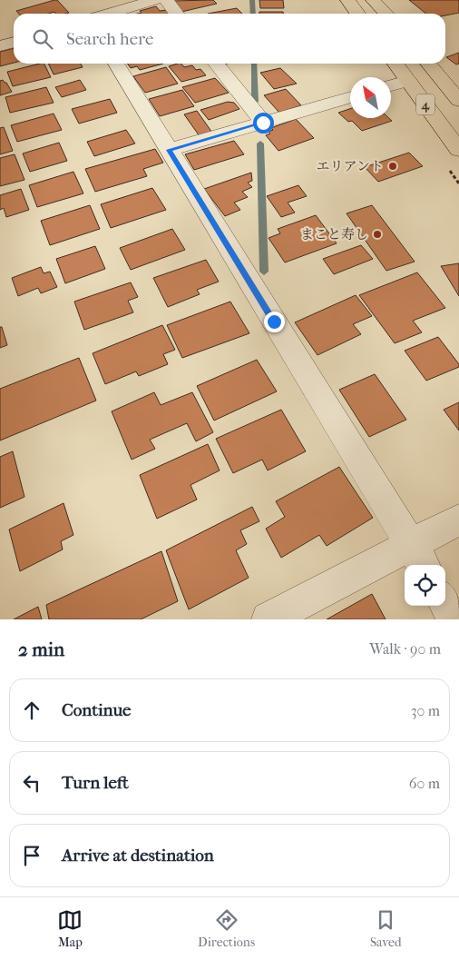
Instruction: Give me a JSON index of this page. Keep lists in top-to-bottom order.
{
  "streets": {
    "highway": ["4"]
  },
  "places": ["エリアント", "まこと寿し"],
  "north": "top left",
  "page": {
    "search": "Search here",
    "heading": ["2 min", "Walk · 90 m"],
    "list": [
      ["Continue", "30 m"],
      ["Turn left", "60 m"],
      "Arrive at destination"
    ],
    "nav": ["Map", "Directions", "Saved"]
  }
}
